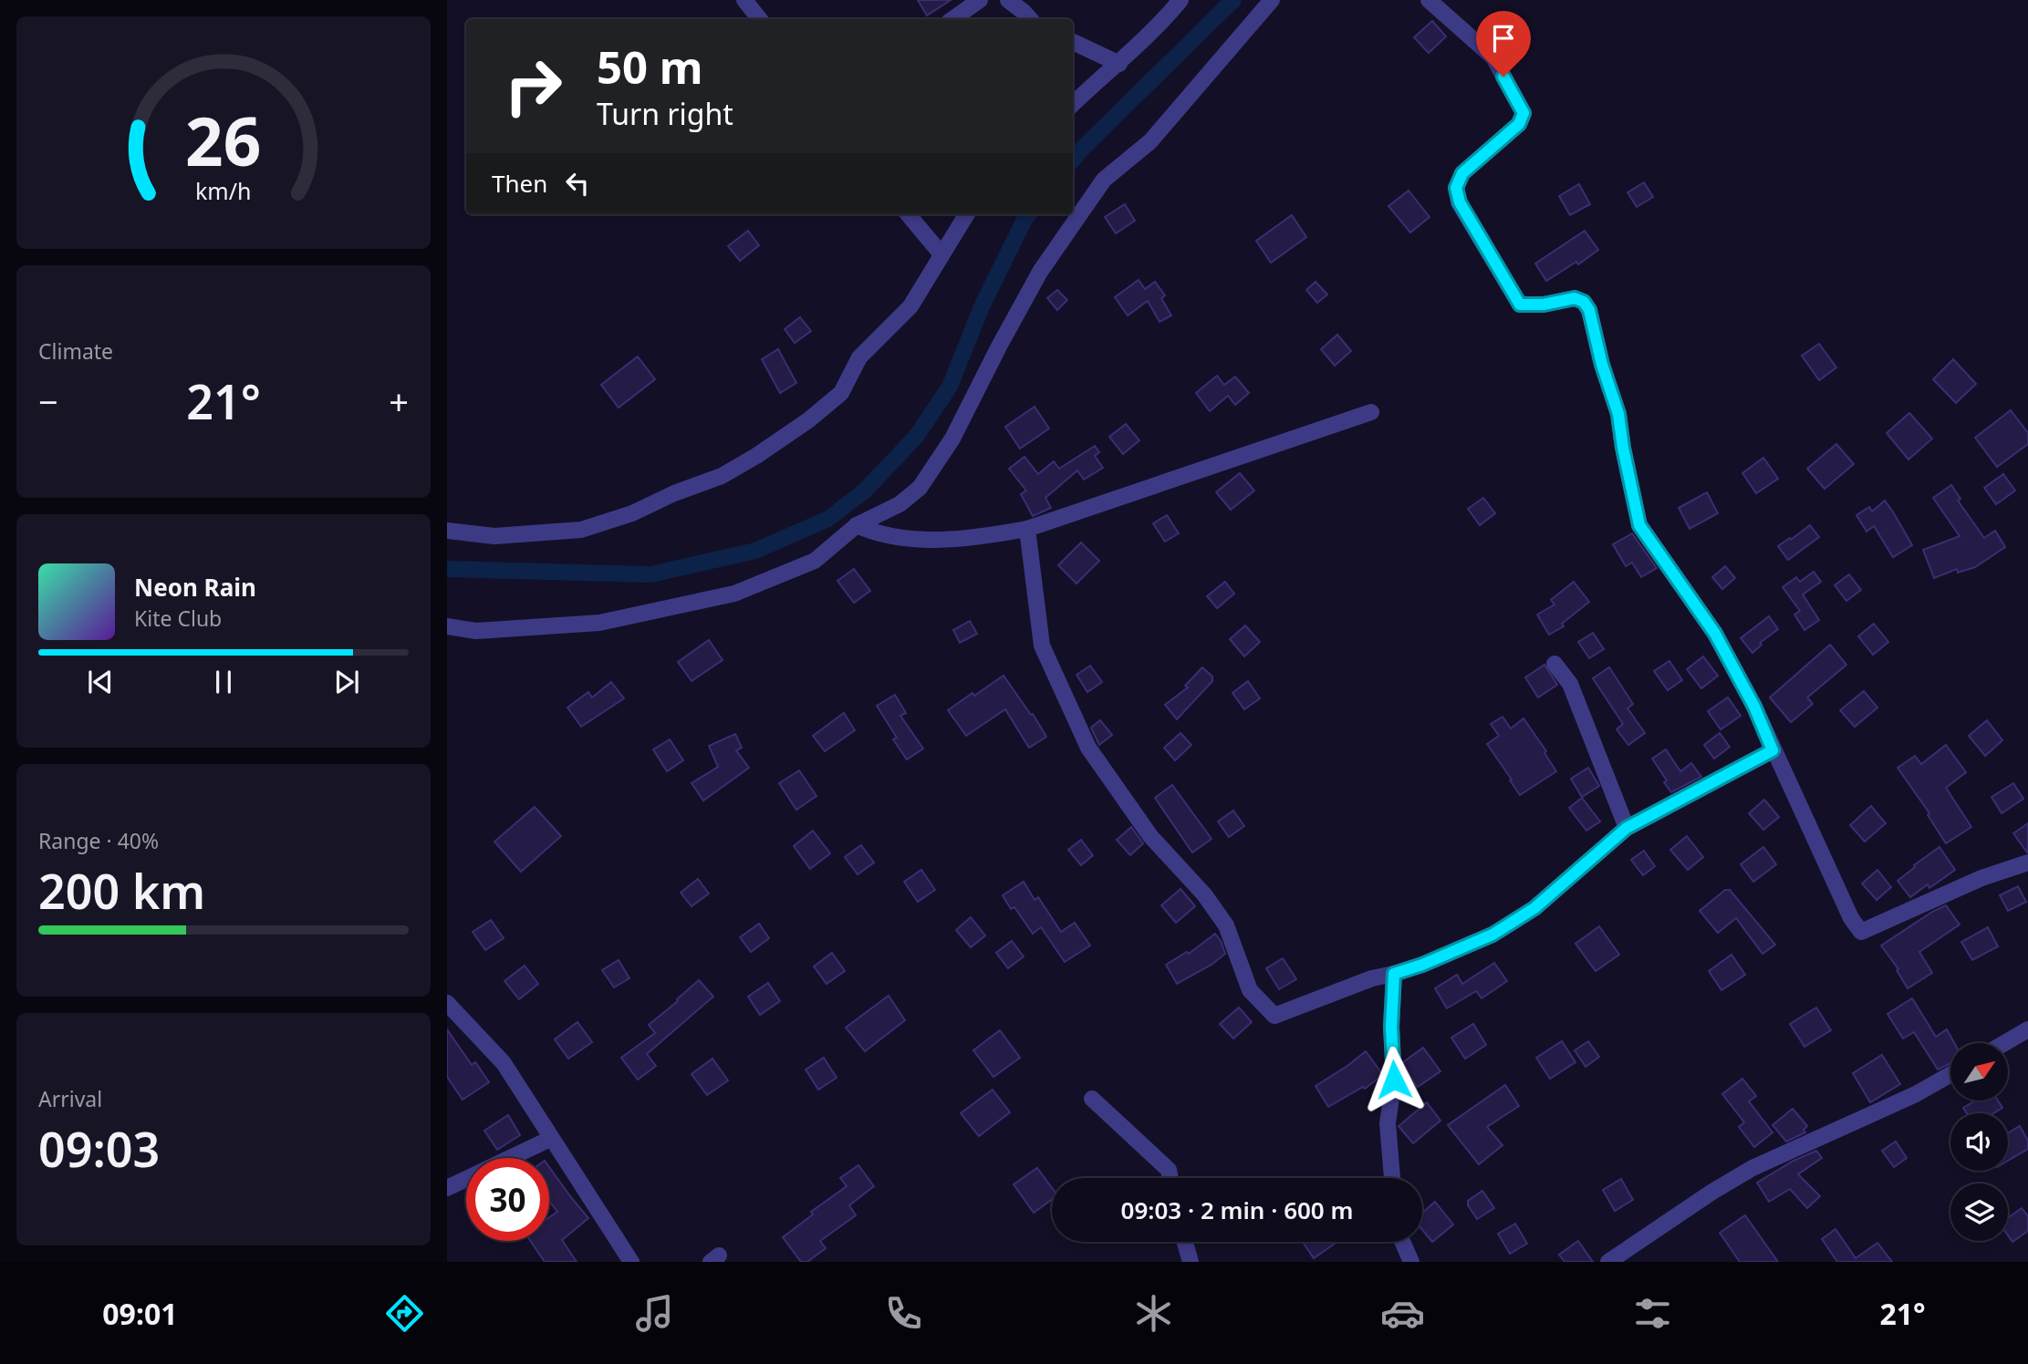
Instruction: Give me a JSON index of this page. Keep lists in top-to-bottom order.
{
  "north": "top right",
  "page": {
    "turn": ["50 m", "Turn right"],
    "then": "Then",
    "tile": [
      "Climate",
      ["Range · 40%", "200 km"],
      ["Arrival", "09:03"]
    ],
    "heat": ["−", "21°", "+"],
    "song": ["Neon Rain", "Kite Club"],
    "limit": "30",
    "trip": "09:03 · 2 min · 600 m",
    "tabs": ["09:01", "21°"],
    "gauge": ["26", "km/h"]
  }
}
